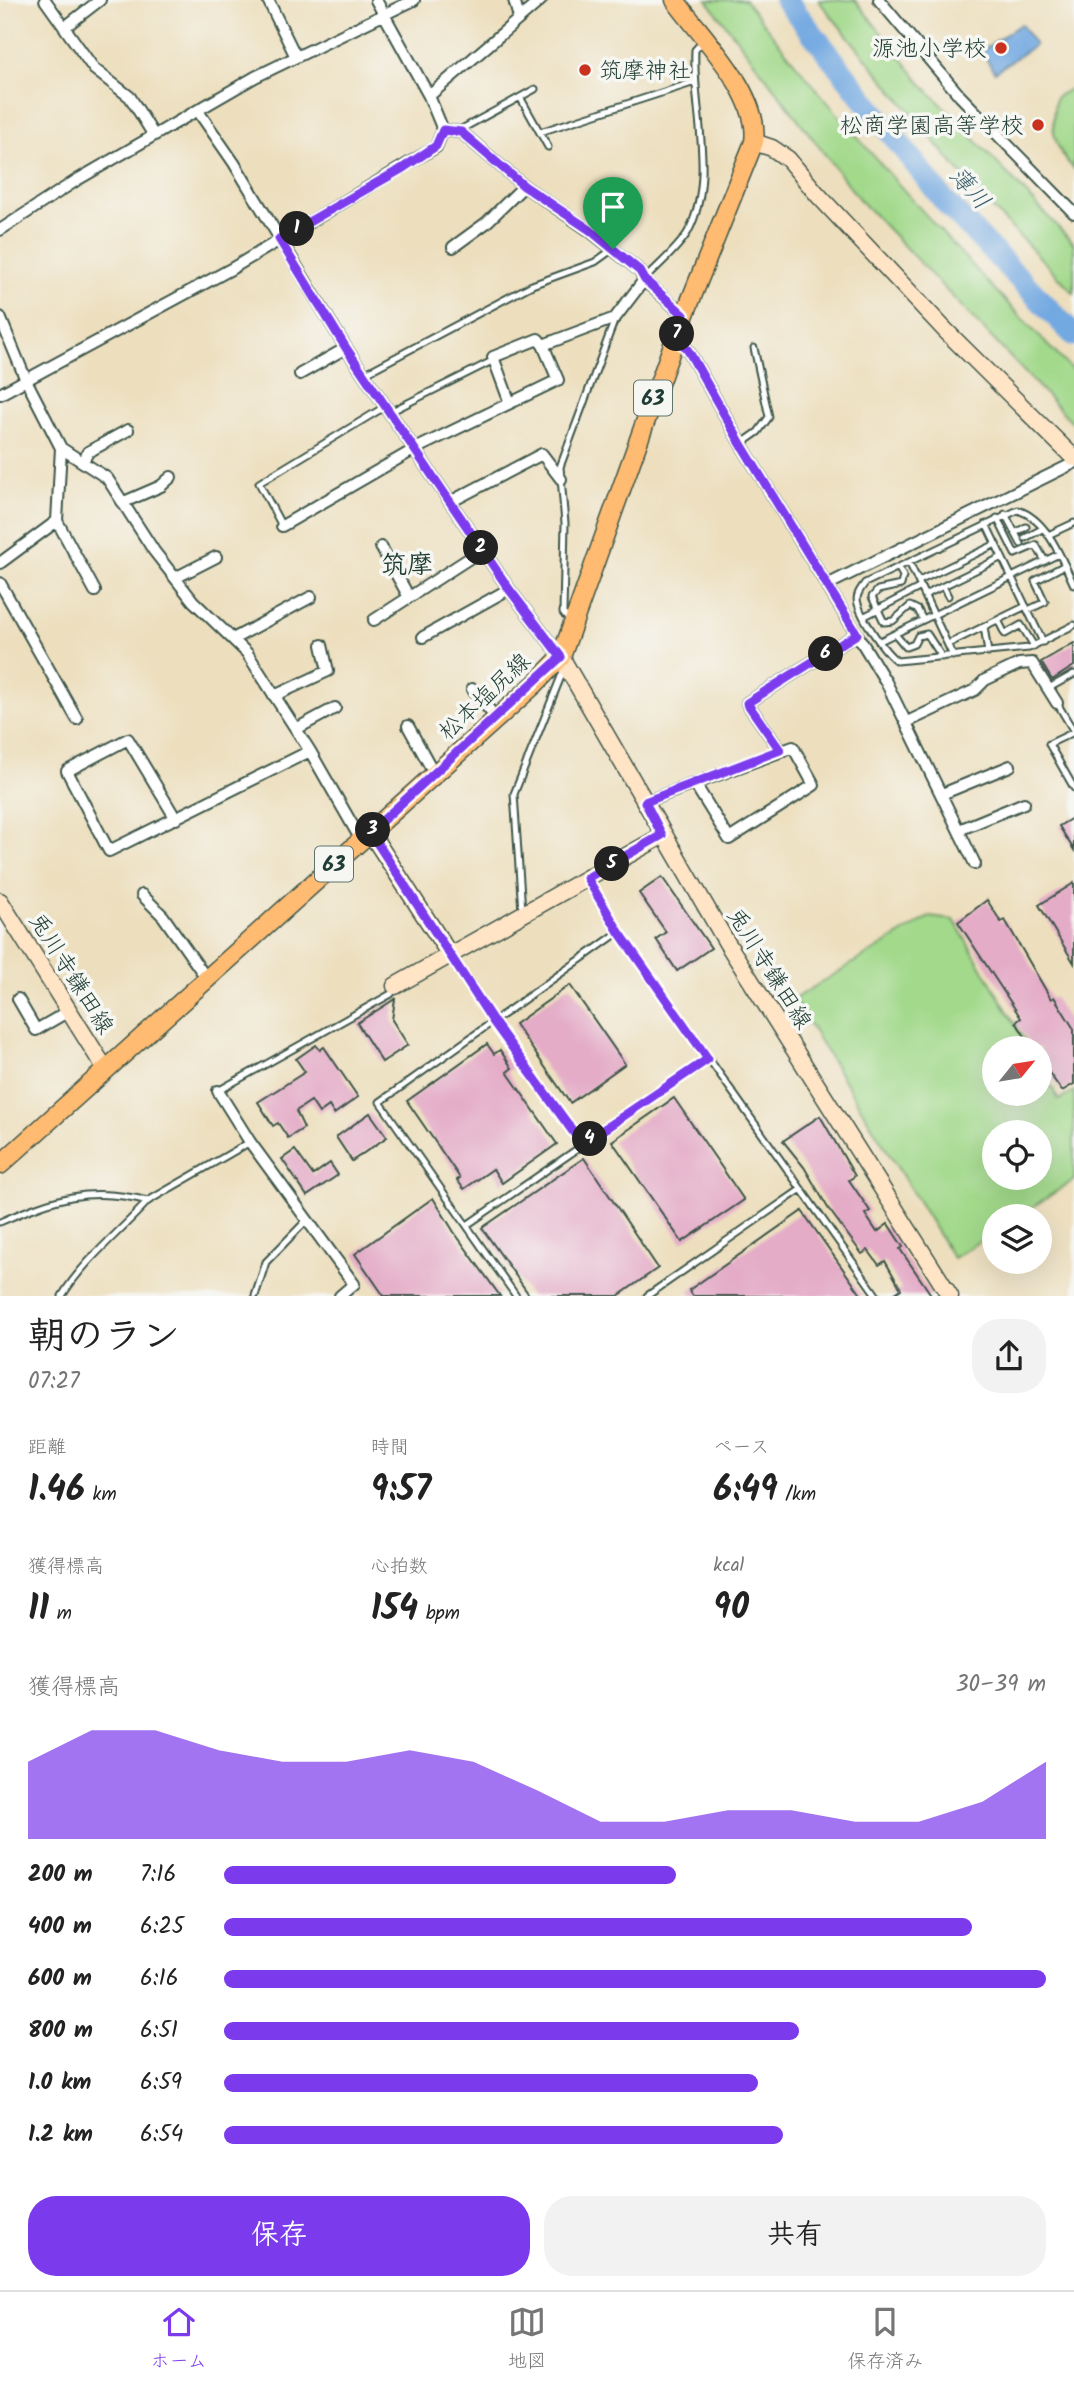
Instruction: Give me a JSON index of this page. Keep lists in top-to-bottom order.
{
  "streets": {
    "main road": ["63", "松本塩尻線", "兎川寺鎌田線"]
  },
  "crossings": [
    ["松本塩尻線", "兎川寺鎌田線"]
  ],
  "districts": ["筑摩"],
  "water": ["薄川"],
  "places": ["源池小学校", "筑摩神社", "松商学園高等学校"],
  "north": "top right",
  "page": {
    "pins": [
      "1",
      "7",
      "2",
      "6",
      "3",
      "5",
      "4"
    ],
    "heading": ["朝のラン", "07:27"],
    "stats": [
      ["距離", "1.46 km"],
      ["時間", "9:57"],
      ["ペース", "6:49 /km"],
      ["獲得標高", "11 m"],
      ["心拍数", "154 bpm"],
      ["kcal", "90"]
    ],
    "chart": ["獲得標高", "30–39 m"],
    "list": [
      {
        "name": "200 m",
        "note": "7:16"
      },
      {
        "name": "400 m",
        "note": "6:25"
      },
      {
        "name": "600 m",
        "note": "6:16"
      },
      {
        "name": "800 m",
        "note": "6:51"
      },
      {
        "name": "1.0 km",
        "note": "6:59"
      },
      {
        "name": "1.2 km",
        "note": "6:54"
      }
    ],
    "buttons": ["保存", "共有"],
    "tabs": ["ホーム", "地図", "保存済み"]
  }
}
